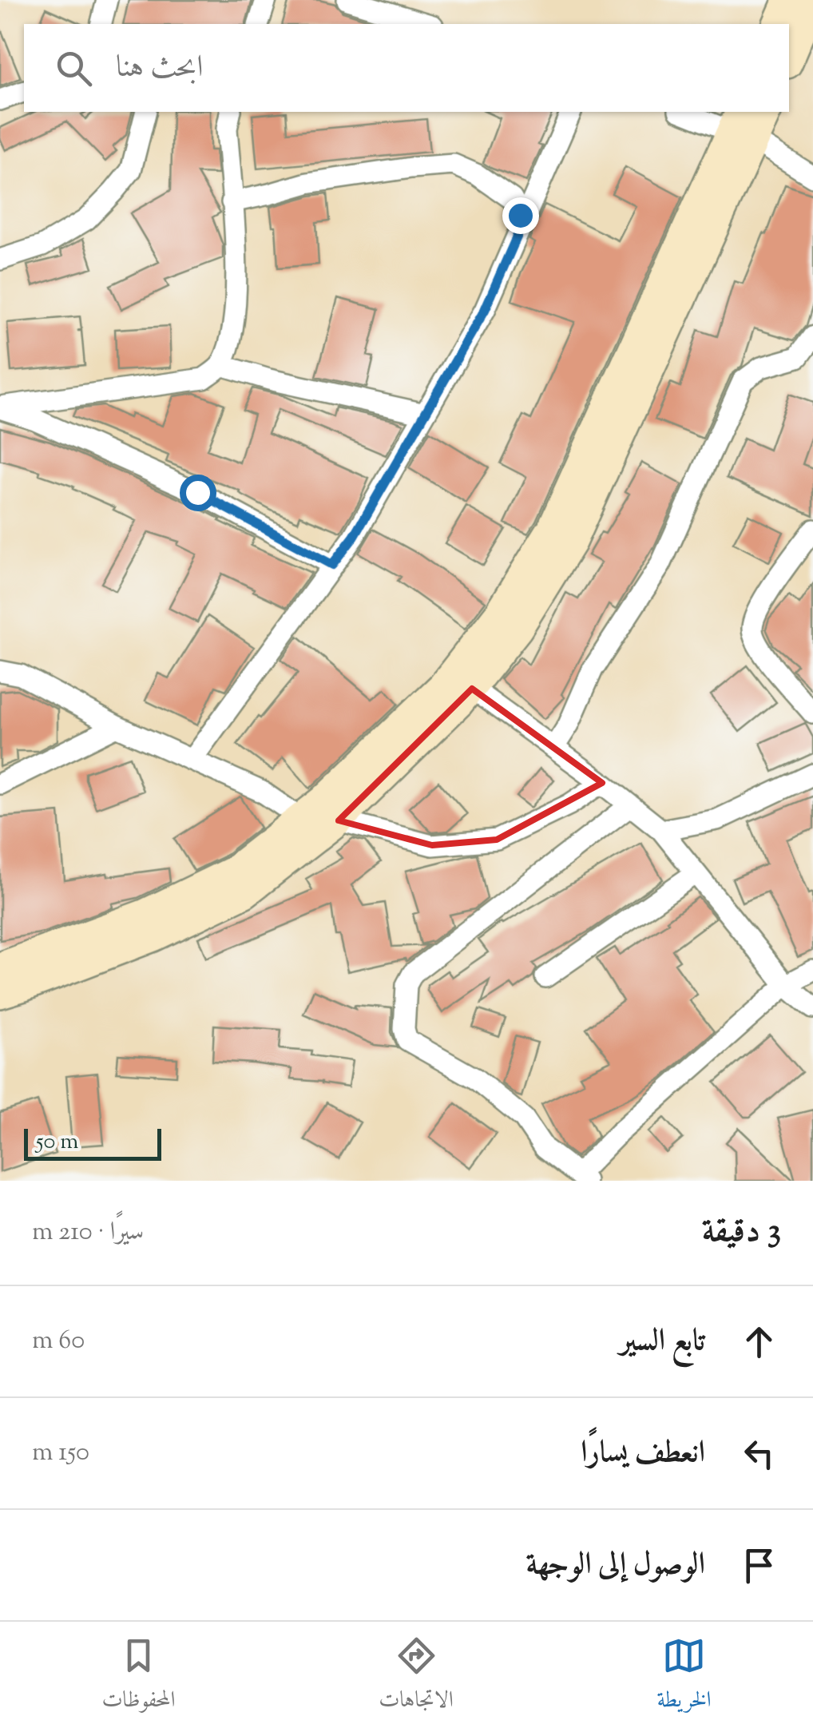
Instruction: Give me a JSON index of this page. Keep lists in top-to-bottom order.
{
  "scale_bar": "50 m",
  "page": {
    "search": "ابحث هنا",
    "scale": "50 m",
    "heading": ["3 دقيقة", "سيرًا · 210 m"],
    "list": [
      ["تابع السير", "60 m"],
      ["انعطف يسارًا", "150 m"],
      "الوصول إلى الوجهة"
    ],
    "nav": ["الخريطة", "الاتجاهات", "المحفوظات"]
  }
}
